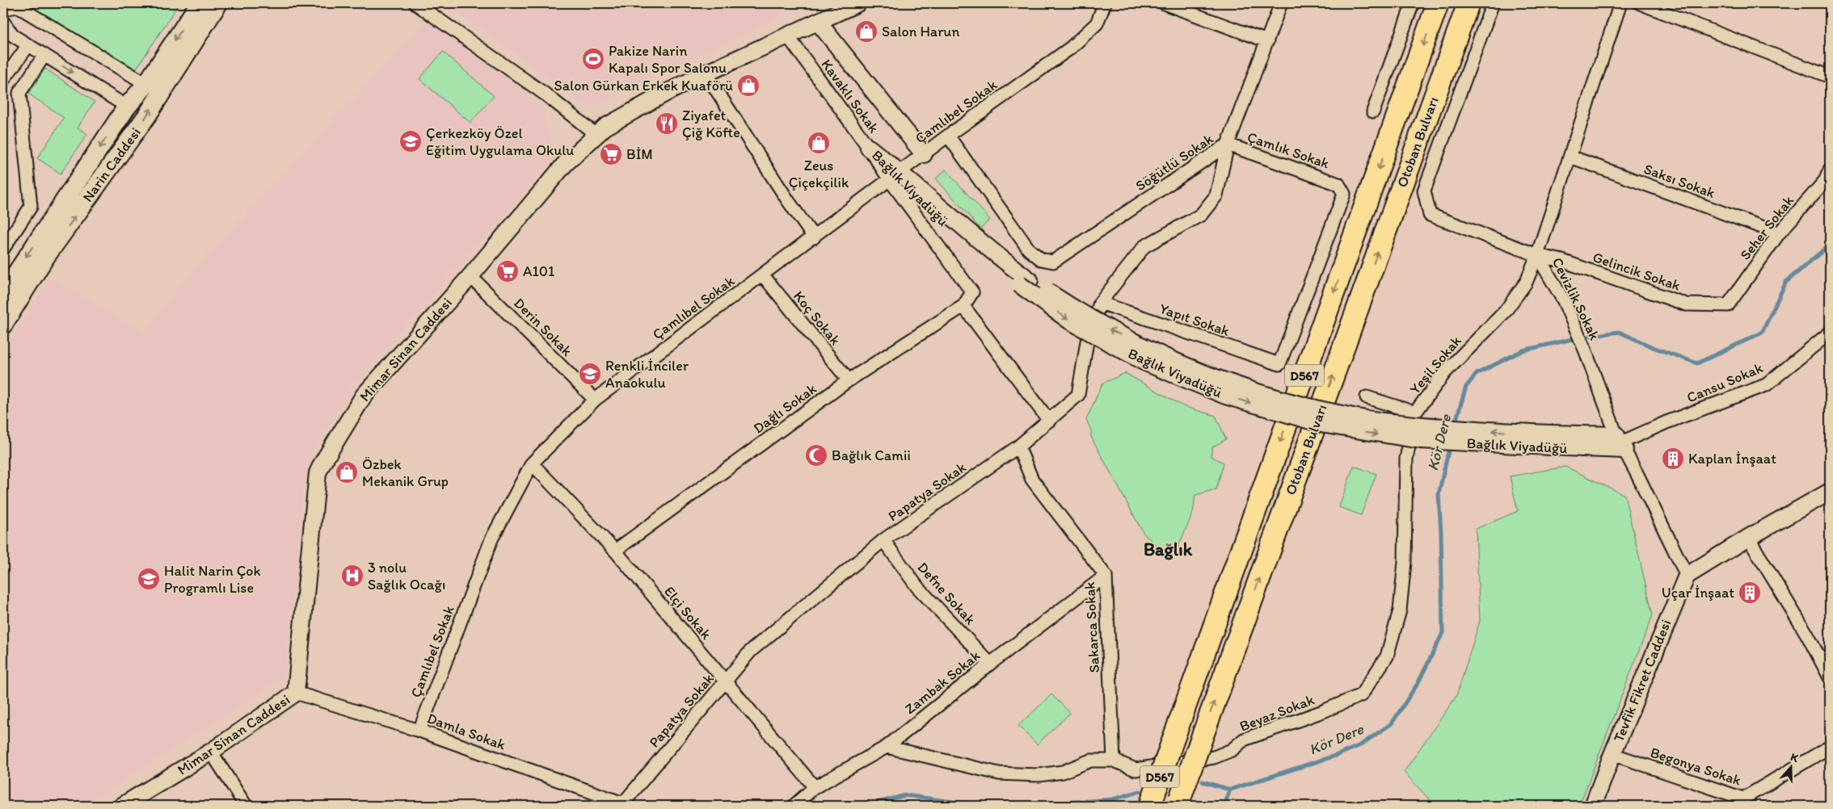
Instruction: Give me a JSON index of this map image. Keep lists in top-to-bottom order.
{
  "streets": {
    "highway": ["Otoban Bulvarı", "D567"],
    "main road": ["Narin Caddesi"],
    "street": [
      "Kavaklı Sokak",
      "Çamlıbel Sokak",
      "Çamlık Sokak",
      "Söğütlü Sokak",
      "Saksı Sokak",
      "Bağlık Viyadüğü",
      "Seher Sokak",
      "Gelincik Sokak",
      "Cevizlik Sokak",
      "Koç Sokak",
      "Yapıt Sokak",
      "Derin Sokak",
      "Mimar Sinan Caddesi",
      "Yeşil Sokak",
      "Cansu Sokak",
      "Dağlı Sokak",
      "Papatya Sokak",
      "Defne Sokak",
      "Elçi Sokak",
      "Sakarca Sokak",
      "Tevfik Fikret Caddesi",
      "Zambak Sokak",
      "Beyaz Sokak",
      "Damla Sokak",
      "Begonya Sokak"
    ]
  },
  "crossings": [
    ["Kavaklı Sokak", "Bağlık Viyadüğü"],
    ["Kavaklı Sokak", "Mimar Sinan Caddesi"],
    ["Çamlıbel Sokak", "Söğütlü Sokak"],
    ["Çamlıbel Sokak", "Bağlık Viyadüğü"],
    ["Çamlıbel Sokak", "Koç Sokak"],
    ["Çamlıbel Sokak", "Derin Sokak"],
    ["Çamlıbel Sokak", "Dağlı Sokak"],
    ["Çamlıbel Sokak", "Elçi Sokak"],
    ["Çamlıbel Sokak", "Damla Sokak"],
    ["Çamlık Sokak", "Söğütlü Sokak"],
    ["Çamlık Sokak", "Yapıt Sokak"],
    ["Çamlık Sokak", "Papatya Sokak"],
    ["Söğütlü Sokak", "Papatya Sokak"],
    ["Saksı Sokak", "Seher Sokak"],
    ["Saksı Sokak", "Cevizlik Sokak"],
    ["Bağlık Viyadüğü", "Cevizlik Sokak"],
    ["Bağlık Viyadüğü", "Cansu Sokak"],
    ["Bağlık Viyadüğü", "Dağlı Sokak"],
    ["Seher Sokak", "Gelincik Sokak"],
    ["Gelincik Sokak", "Cevizlik Sokak"],
    ["Gelincik Sokak", "Yeşil Sokak"],
    ["Cevizlik Sokak", "Yeşil Sokak"],
    ["Cevizlik Sokak", "Cansu Sokak"],
    ["Cevizlik Sokak", "Tevfik Fikret Caddesi"],
    ["Koç Sokak", "Dağlı Sokak"],
    ["Yapıt Sokak", "Papatya Sokak"],
    ["Derin Sokak", "Mimar Sinan Caddesi"],
    ["Mimar Sinan Caddesi", "Damla Sokak"],
    ["Yeşil Sokak", "Beyaz Sokak"],
    ["Dağlı Sokak", "Elçi Sokak"],
    ["Papatya Sokak", "Defne Sokak"],
    ["Papatya Sokak", "Elçi Sokak"],
    ["Papatya Sokak", "Sakarca Sokak"],
    ["Papatya Sokak", "Damla Sokak"],
    ["Defne Sokak", "Zambak Sokak"],
    ["Elçi Sokak", "Zambak Sokak"],
    ["Sakarca Sokak", "Zambak Sokak"],
    ["Sakarca Sokak", "Beyaz Sokak"],
    ["Tevfik Fikret Caddesi", "Begonya Sokak"]
  ],
  "districts": ["Bağlık"],
  "water": ["Kör Dere"],
  "places": {
    "shop": [
      "Salon Harun",
      "Salon Gürkan Erkek Kuaförü",
      "Zeus Çiçekçilik",
      "Özbek Mekanik Grup"
    ],
    "sports": ["Pakize Narin Kapalı Spor Salonu"],
    "restaurant": ["Ziyafet Çiğ Köfte"],
    "school or university": ["Çerkezköy Özel Eğitim Uygulama Okulu", "Renkli İnciler Anaokulu", "Halit Narin Çok Programlı Lise"],
    "supermarket": ["BİM", "A101"],
    "mosque": ["Bağlık Camii"],
    "building": ["Kaplan İnşaat", "Uçar İnşaat"],
    "hospital": ["3 nolu Sağlık Ocağı"]
  },
  "north": "top"
}
